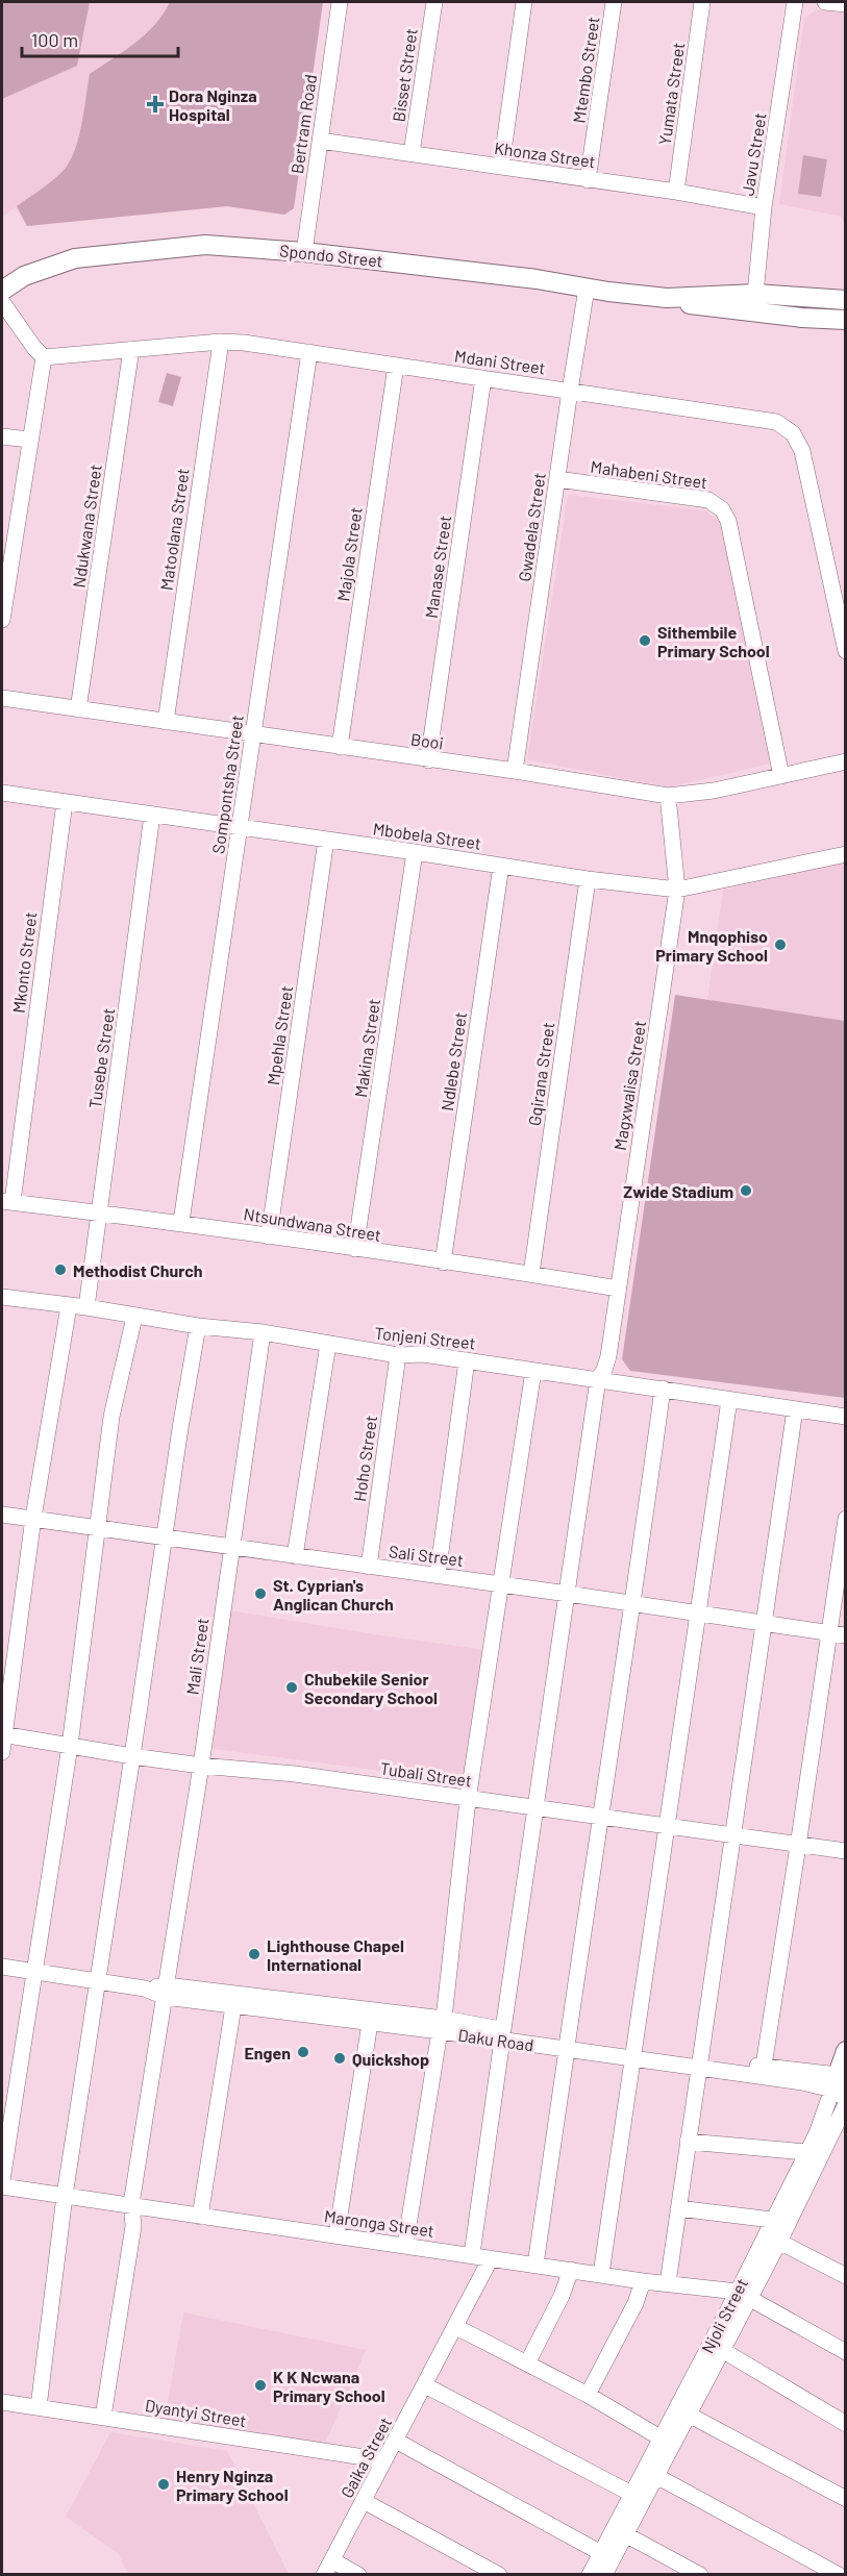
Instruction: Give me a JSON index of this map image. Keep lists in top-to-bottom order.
{
  "streets": {
    "main road": ["Spondo Street", "Njoli Street"],
    "street": [
      "Mtembo Street",
      "Bisset Street",
      "Yumata Street",
      "Bertram Road",
      "Khonza Street",
      "Javu Street",
      "Mdani Street",
      "Mahabeni Street",
      "Ndukwana Street",
      "Gwadela Street",
      "Matoolana Street",
      "Majola Street",
      "Manase Street",
      "Booi",
      "Sompontsha Street",
      "Mbobela Street",
      "Mkonto Street",
      "Mpehla Street",
      "Makina Street",
      "Tusebe Street",
      "Ndlebe Street",
      "Gqirana Street",
      "Magxwalisa Street",
      "Ntsundwana Street",
      "Tonjeni Street",
      "Hoho Street",
      "Sali Street",
      "Mali Street",
      "Tubali Street",
      "Daku Road",
      "Maronga Street",
      "Dyantyi Street",
      "Gaika Street"
    ]
  },
  "crossings": [
    ["Mtembo Street", "Khonza Street"],
    ["Bisset Street", "Khonza Street"],
    ["Yumata Street", "Khonza Street"],
    ["Bertram Road", "Khonza Street"],
    ["Bertram Road", "Spondo Street"],
    ["Khonza Street", "Javu Street"],
    ["Javu Street", "Spondo Street"],
    ["Spondo Street", "Gwadela Street"],
    ["Mdani Street", "Ndukwana Street"],
    ["Mdani Street", "Gwadela Street"],
    ["Mdani Street", "Matoolana Street"],
    ["Mdani Street", "Majola Street"],
    ["Mdani Street", "Manase Street"],
    ["Mdani Street", "Sompontsha Street"],
    ["Mahabeni Street", "Gwadela Street"],
    ["Mahabeni Street", "Booi"],
    ["Ndukwana Street", "Booi"],
    ["Gwadela Street", "Booi"],
    ["Matoolana Street", "Booi"],
    ["Majola Street", "Booi"],
    ["Manase Street", "Booi"],
    ["Booi", "Sompontsha Street"],
    ["Booi", "Magxwalisa Street"],
    ["Sompontsha Street", "Mbobela Street"],
    ["Sompontsha Street", "Ntsundwana Street"],
    ["Mbobela Street", "Mkonto Street"],
    ["Mbobela Street", "Mpehla Street"],
    ["Mbobela Street", "Makina Street"],
    ["Mbobela Street", "Tusebe Street"],
    ["Mbobela Street", "Ndlebe Street"],
    ["Mbobela Street", "Gqirana Street"],
    ["Mbobela Street", "Magxwalisa Street"],
    ["Mkonto Street", "Ntsundwana Street"],
    ["Mpehla Street", "Ntsundwana Street"],
    ["Makina Street", "Ntsundwana Street"],
    ["Tusebe Street", "Ntsundwana Street"],
    ["Tusebe Street", "Tonjeni Street"],
    ["Ndlebe Street", "Ntsundwana Street"],
    ["Gqirana Street", "Ntsundwana Street"],
    ["Magxwalisa Street", "Ntsundwana Street"],
    ["Magxwalisa Street", "Tonjeni Street"],
    ["Magxwalisa Street", "Sali Street"],
    ["Magxwalisa Street", "Tubali Street"],
    ["Magxwalisa Street", "Daku Road"],
    ["Magxwalisa Street", "Maronga Street"],
    ["Tonjeni Street", "Hoho Street"],
    ["Tonjeni Street", "Mali Street"],
    ["Hoho Street", "Sali Street"],
    ["Sali Street", "Mali Street"],
    ["Mali Street", "Tubali Street"],
    ["Mali Street", "Daku Road"],
    ["Mali Street", "Maronga Street"],
    ["Mali Street", "Dyantyi Street"],
    ["Daku Road", "Njoli Street"],
    ["Maronga Street", "Njoli Street"],
    ["Maronga Street", "Gaika Street"],
    ["Dyantyi Street", "Gaika Street"]
  ],
  "places": {
    "health": ["Dora Nginza Hospital"],
    "other": [
      "Sithembile Primary School",
      "Mnqophiso Primary School",
      "Zwide Stadium",
      "Methodist Church",
      "St. Cyprian's Anglican Church",
      "Chubekile Senior Secondary School",
      "Lighthouse Chapel International",
      "Engen",
      "Quickshop",
      "K K Ncwana Primary School",
      "Henry Nginza Primary School"
    ]
  },
  "scale_bar": "100 m"
}
